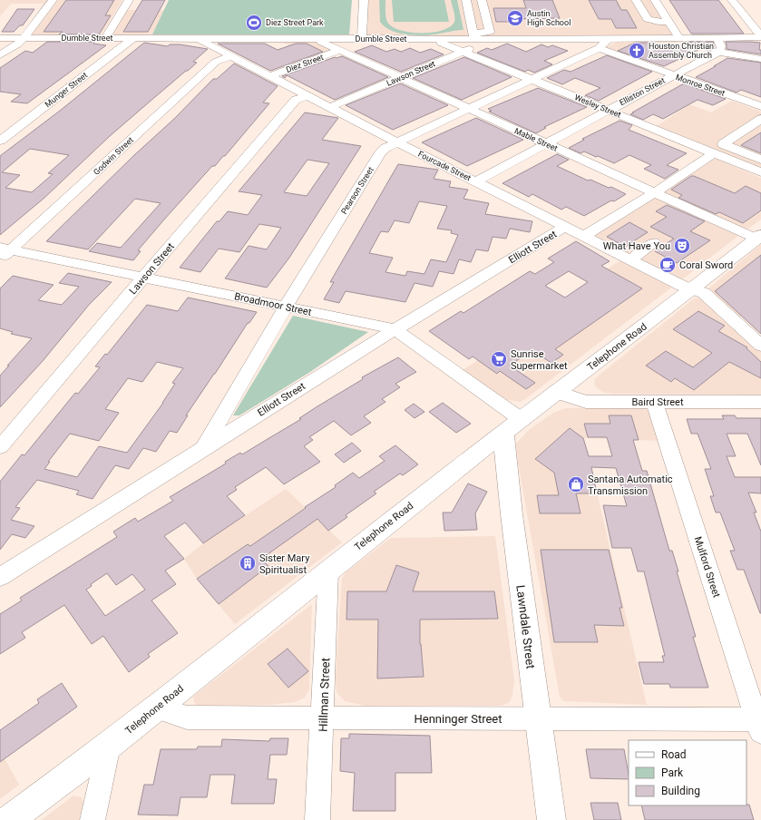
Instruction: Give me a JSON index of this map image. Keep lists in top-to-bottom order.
{
  "streets": {
    "main road": ["Telephone Road", "Lawndale Street"],
    "street": [
      "Dumble Street",
      "Diez Street",
      "Lawson Street",
      "Monroe Street",
      "Munger Street",
      "Elliston Street",
      "Wesley Street",
      "Mable Street",
      "Godwin Street",
      "Fourcade Street",
      "Pearson Street",
      "Elliott Street",
      "Broadmoor Street",
      "Baird Street",
      "Mulford Street",
      "Hillman Street",
      "Henninger Street"
    ]
  },
  "crossings": [
    ["Dumble Street", "Lawson Street"],
    ["Dumble Street", "Munger Street"],
    ["Dumble Street", "Wesley Street"],
    ["Dumble Street", "Mable Street"],
    ["Dumble Street", "Fourcade Street"],
    ["Dumble Street", "Pearson Street"],
    ["Diez Street", "Mable Street"],
    ["Diez Street", "Fourcade Street"],
    ["Lawson Street", "Wesley Street"],
    ["Lawson Street", "Mable Street"],
    ["Lawson Street", "Fourcade Street"],
    ["Lawson Street", "Broadmoor Street"],
    ["Monroe Street", "Elliston Street"],
    ["Monroe Street", "Pearson Street"],
    ["Elliston Street", "Wesley Street"],
    ["Elliston Street", "Mable Street"],
    ["Elliston Street", "Fourcade Street"],
    ["Wesley Street", "Pearson Street"],
    ["Mable Street", "Pearson Street"],
    ["Mable Street", "Telephone Road"],
    ["Godwin Street", "Fourcade Street"],
    ["Godwin Street", "Broadmoor Street"],
    ["Fourcade Street", "Pearson Street"],
    ["Fourcade Street", "Elliott Street"],
    ["Fourcade Street", "Telephone Road"],
    ["Pearson Street", "Elliott Street"],
    ["Pearson Street", "Broadmoor Street"],
    ["Elliott Street", "Broadmoor Street"],
    ["Broadmoor Street", "Telephone Road"],
    ["Broadmoor Street", "Lawndale Street"],
    ["Telephone Road", "Baird Street"],
    ["Telephone Road", "Lawndale Street"],
    ["Telephone Road", "Hillman Street"],
    ["Telephone Road", "Henninger Street"],
    ["Baird Street", "Mulford Street"],
    ["Mulford Street", "Henninger Street"],
    ["Lawndale Street", "Henninger Street"],
    ["Hillman Street", "Henninger Street"]
  ],
  "places": {
    "school or university": ["Austin High School"],
    "sports": ["Diez Street Park"],
    "church": ["Houston Christian Assembly Church"],
    "theatre": ["What Have You"],
    "cafe": ["Coral Sword"],
    "supermarket": ["Sunrise Supermarket"],
    "shop": ["Santana Automatic Transmission"],
    "building": ["Sister Mary Spiritualist"]
  },
  "legend": ["Road", "Park", "Building"]
}
